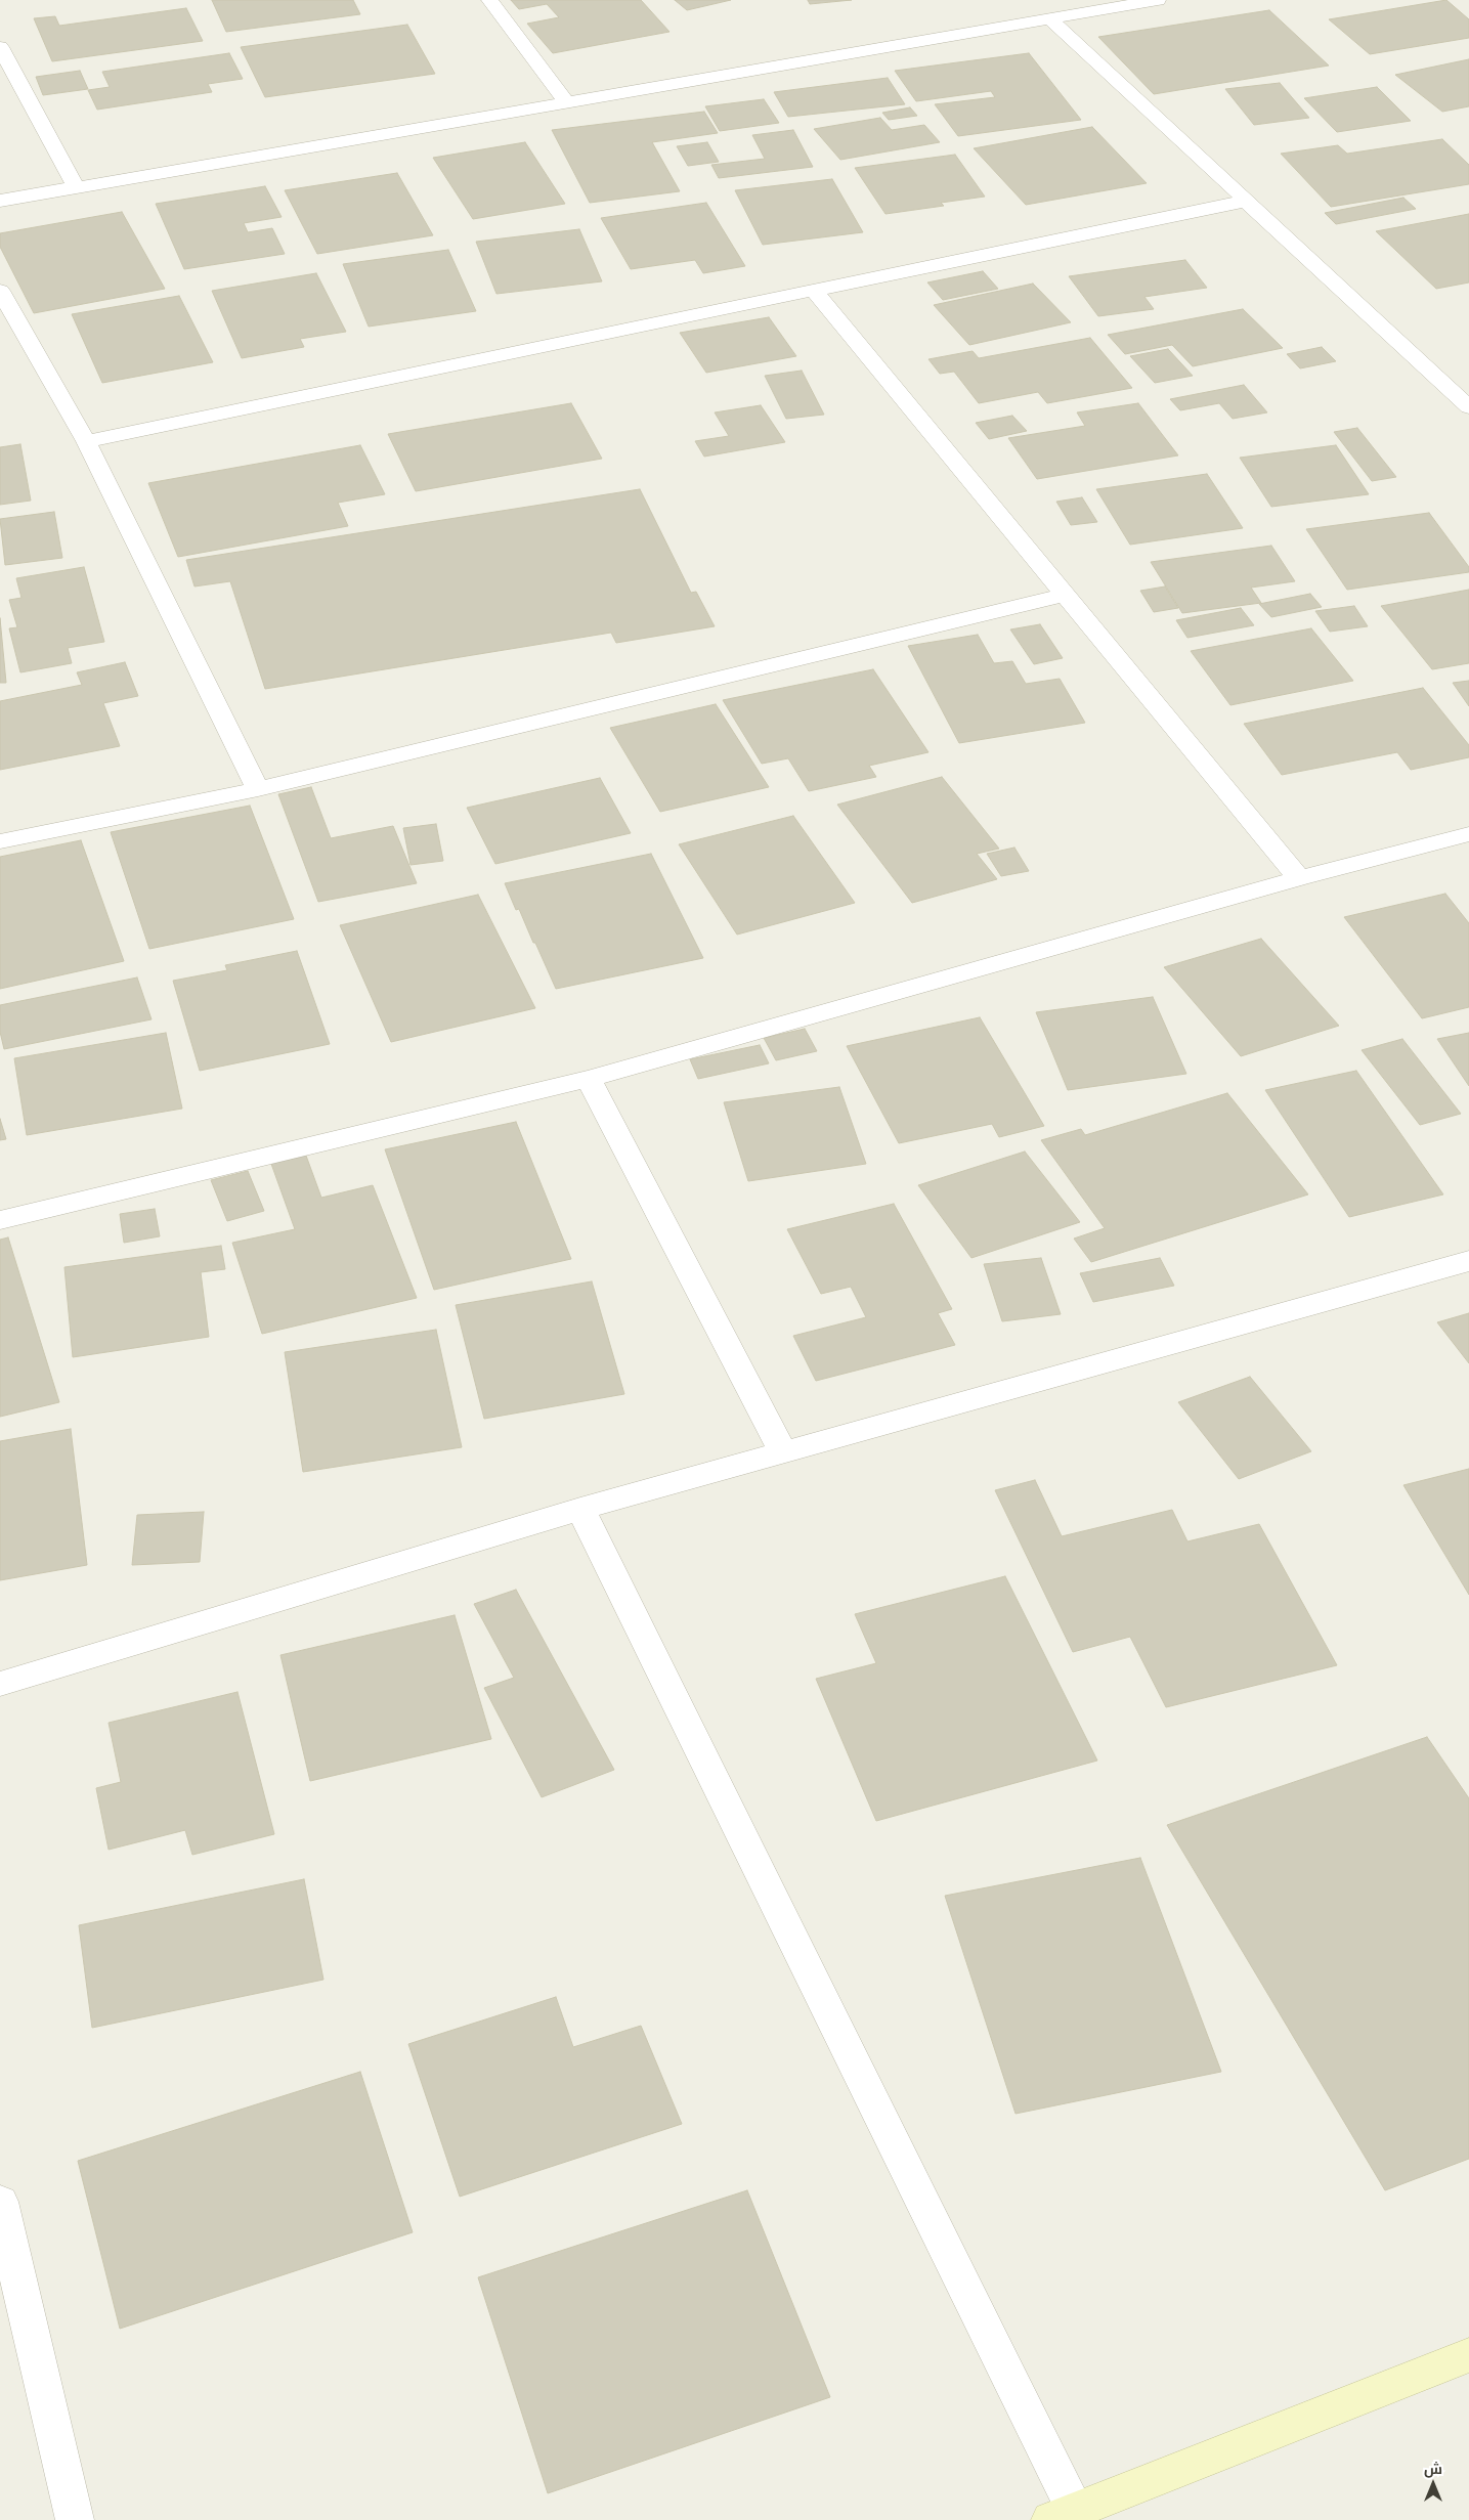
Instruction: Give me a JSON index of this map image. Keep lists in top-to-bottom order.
{
  "north": "top"
}
